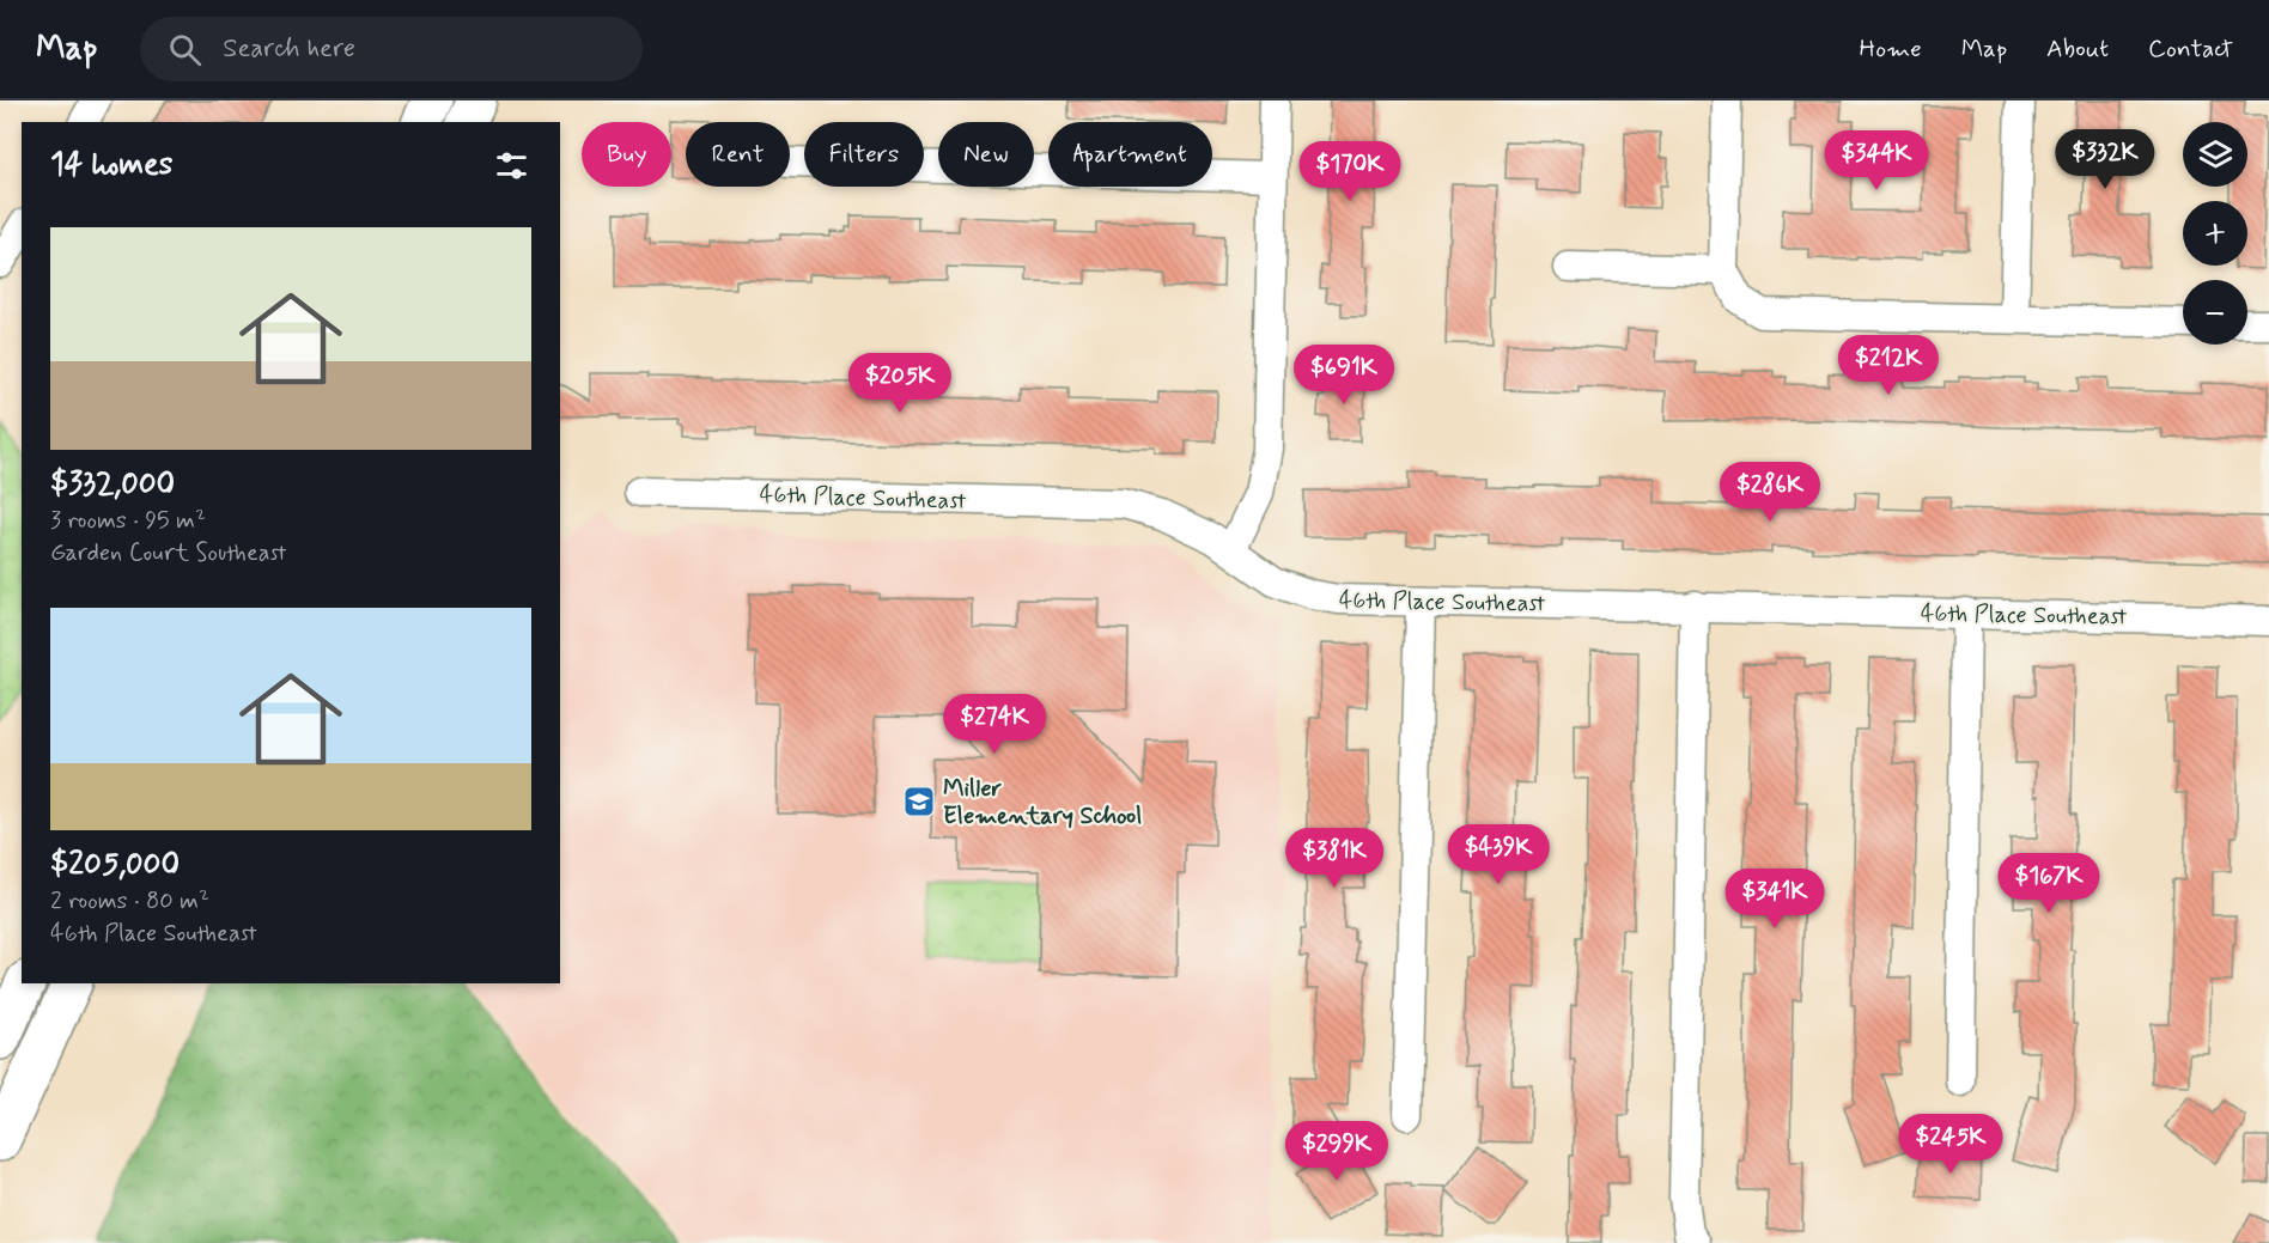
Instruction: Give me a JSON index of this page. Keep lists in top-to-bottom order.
{
  "streets": {
    "street": ["46th Place Southeast"]
  },
  "places": {
    "school or university": ["Miller Elementary School"]
  },
  "page": {
    "header": "Map",
    "search": "Search here",
    "nav": [
      "Home",
      "Map",
      "About",
      "Contact"
    ],
    "map_buttons": ["+", "−"],
    "chip": [
      "Buy",
      "Rent",
      "Filters",
      "New",
      "Apartment"
    ],
    "heading": "14 homes",
    "price": [
      "$332K",
      "$344K",
      "$170K",
      "$212K",
      "$691K",
      "$205K",
      "$286K",
      "$274K",
      "$439K",
      "$381K",
      "$167K",
      "$341K",
      "$245K",
      "$299K"
    ],
    "list": [
      {
        "name": "$332,000",
        "note": "3 rooms · 95 m² · Garden Court Southeast"
      },
      {
        "name": "$205,000",
        "note": "2 rooms · 80 m² · 46th Place Southeast"
      }
    ]
  }
}
